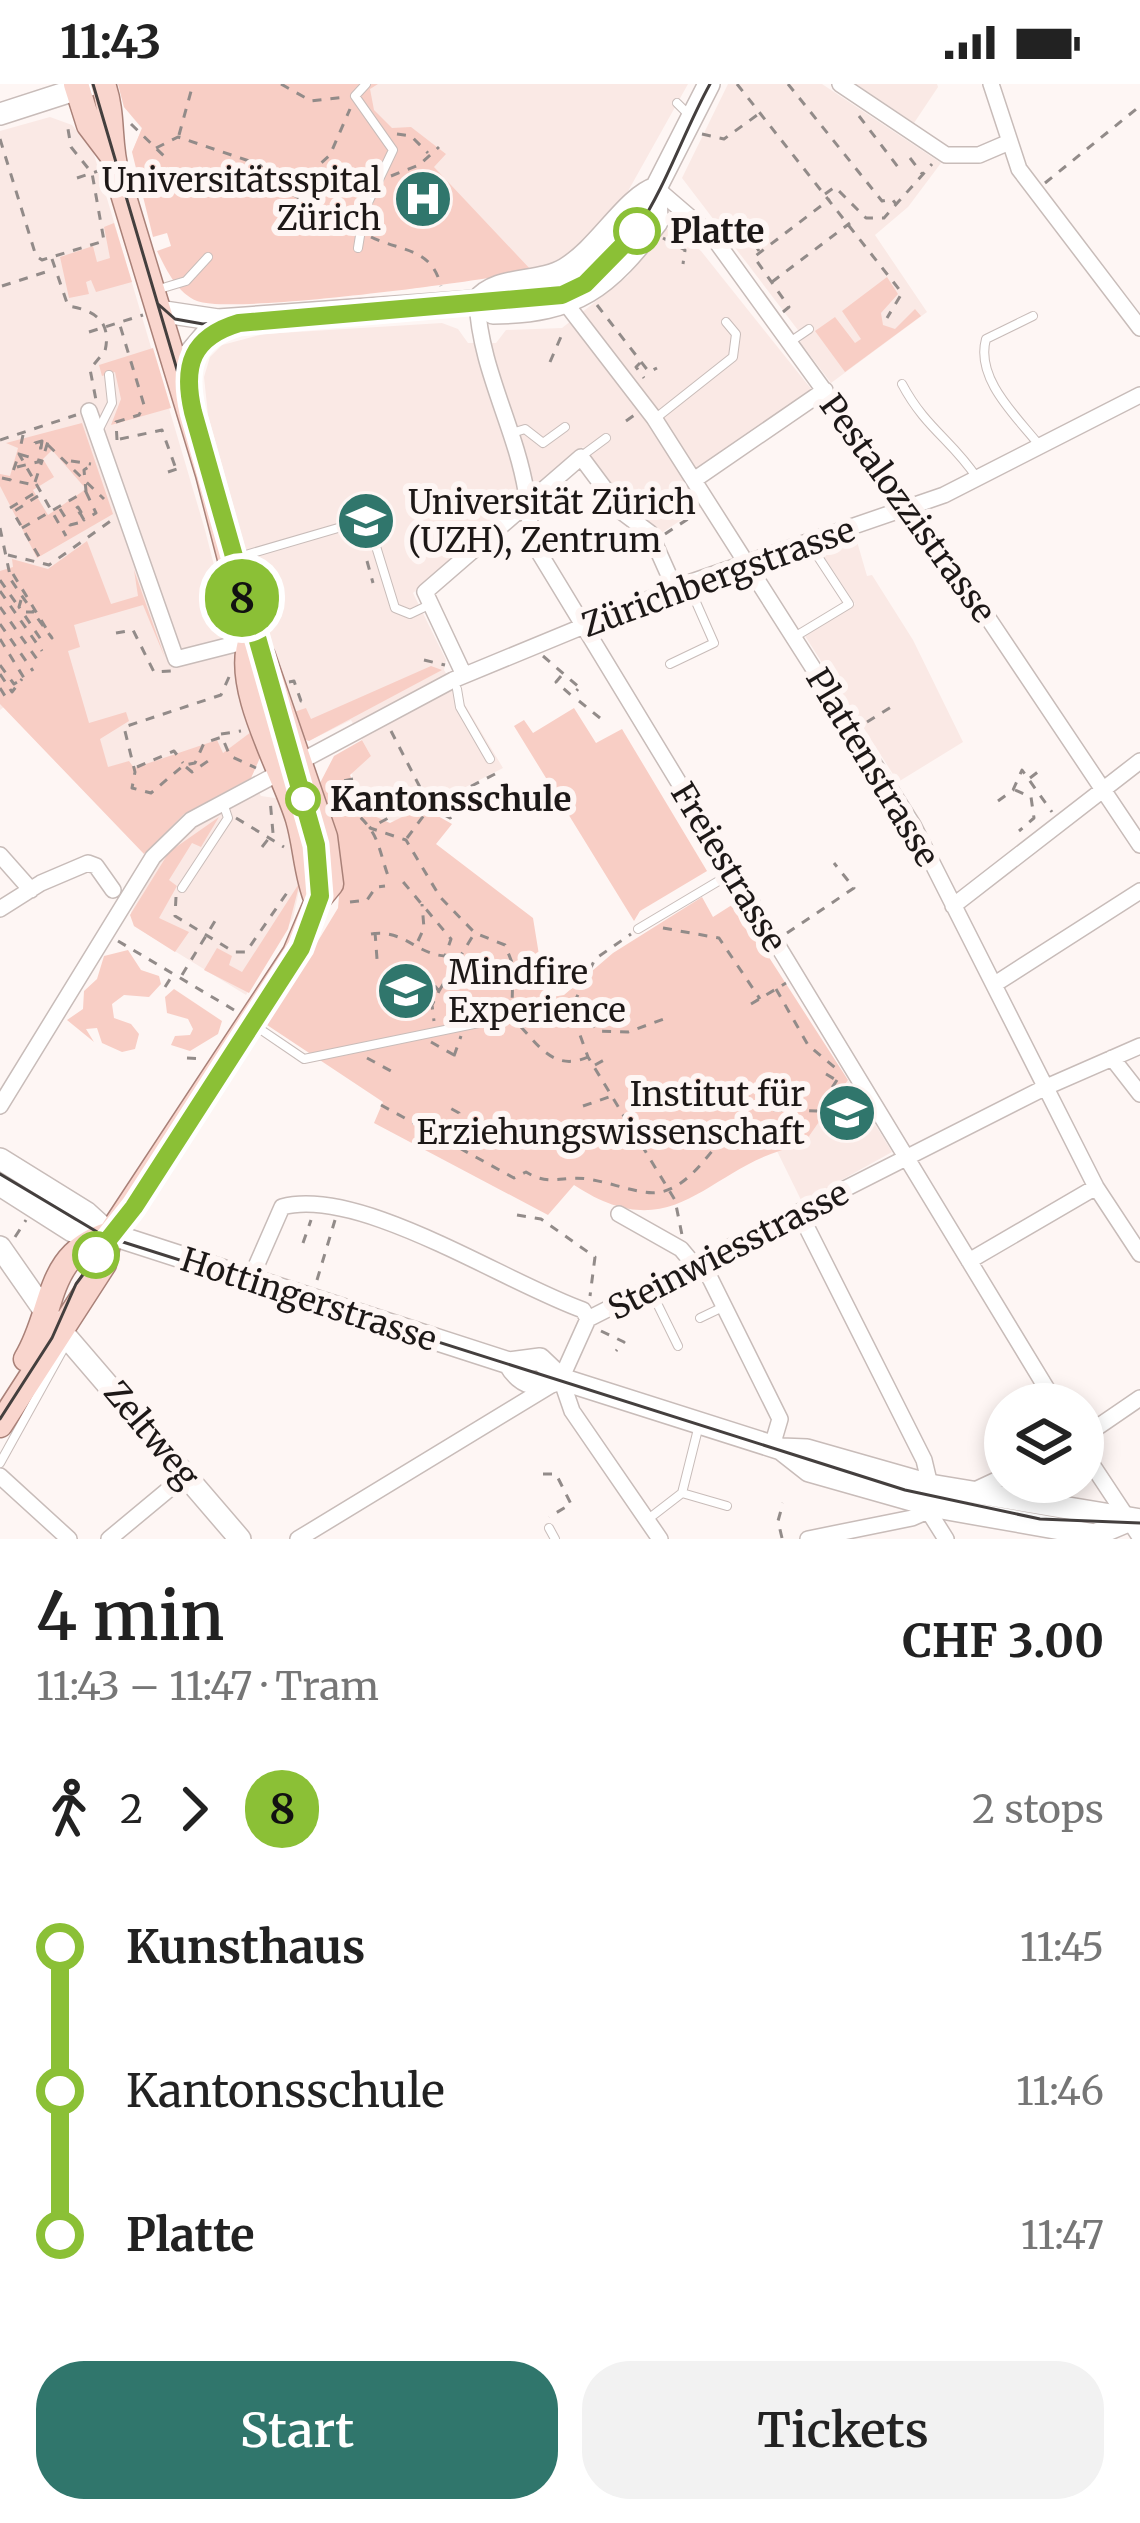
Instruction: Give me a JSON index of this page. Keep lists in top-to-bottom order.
{
  "streets": {
    "street": [
      "Pestalozzistrasse",
      "Zürichbergstrasse",
      "Plattenstrasse",
      "Freiestrasse",
      "Steinwiesstrasse",
      "Hottingerstrasse",
      "Zeltweg"
    ]
  },
  "crossings": [
    ["Pestalozzistrasse", "Zürichbergstrasse"],
    ["Zürichbergstrasse", "Plattenstrasse"],
    ["Zürichbergstrasse", "Freiestrasse"],
    ["Plattenstrasse", "Steinwiesstrasse"],
    ["Freiestrasse", "Steinwiesstrasse"],
    ["Steinwiesstrasse", "Hottingerstrasse"]
  ],
  "places": {
    "hospital": ["Universitätsspital Zürich"],
    "other": ["Platte", "Kantonsschule"],
    "school or university": ["Universität Zürich (UZH), Zentrum", "Mindfire Experience", "Institut für Erziehungswissenschaft"]
  },
  "lines": ["tram line 8"],
  "page": {
    "status": "11:43",
    "on_map": "8",
    "heading": ["4 min", "11:43 – 11:47 · Tram", "CHF 3.00"],
    "legs": ["2", "8", "2 stops"],
    "list": [
      {
        "name": "Kunsthaus",
        "value": "11:45"
      },
      {
        "name": "Kantonsschule",
        "value": "11:46"
      },
      {
        "name": "Platte",
        "value": "11:47"
      }
    ],
    "buttons": ["Start", "Tickets"]
  }
}
